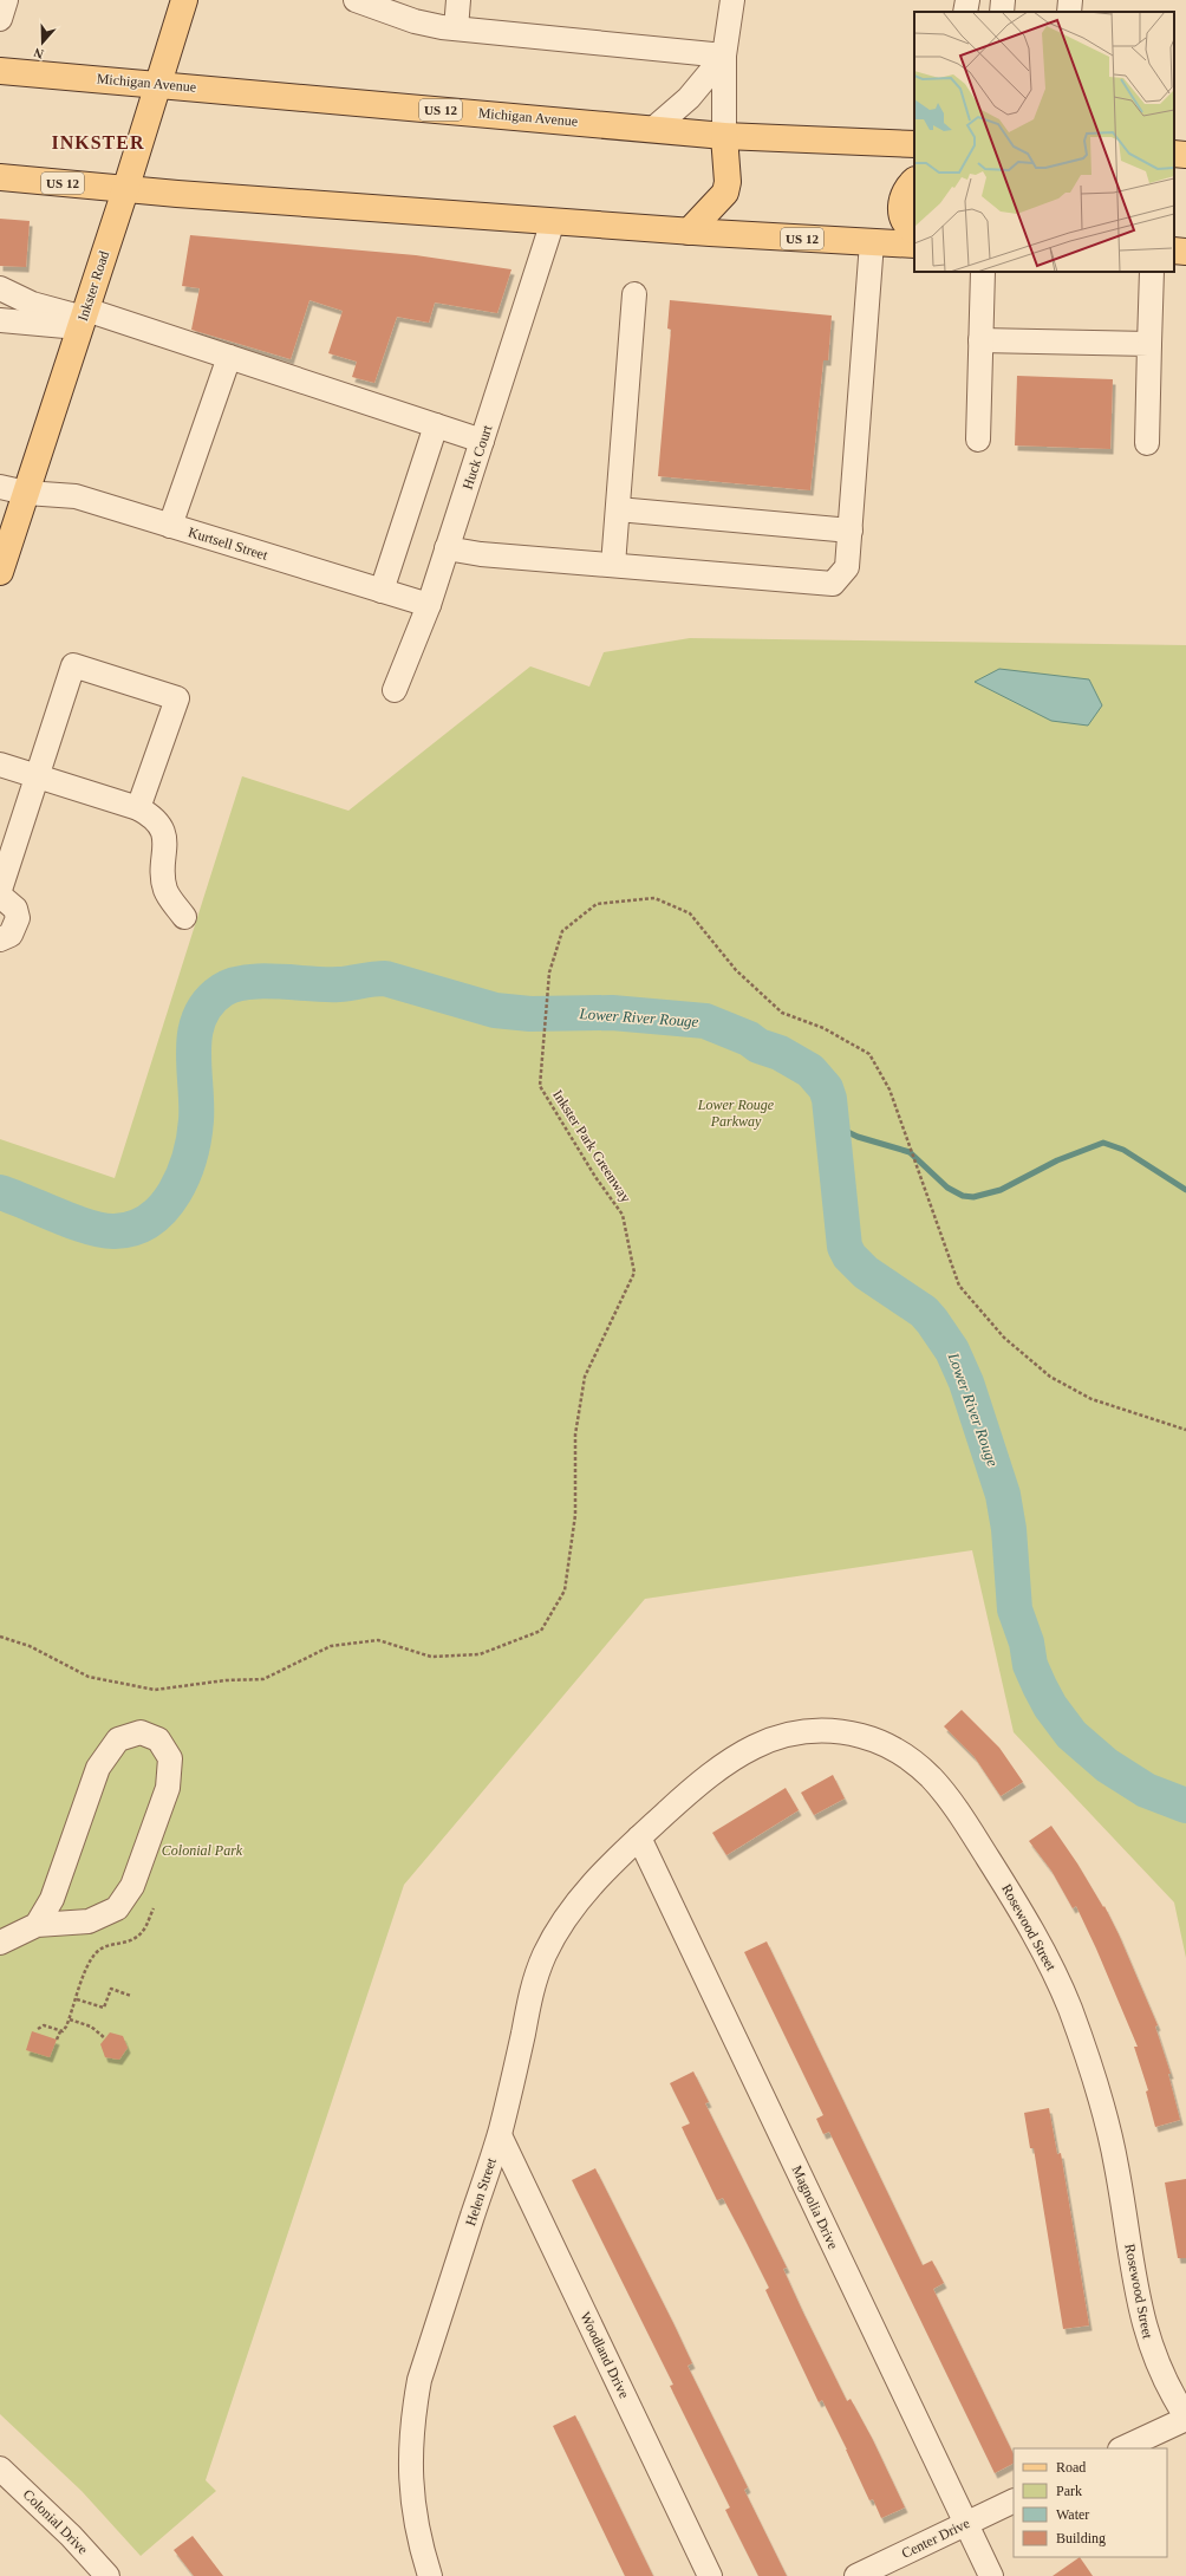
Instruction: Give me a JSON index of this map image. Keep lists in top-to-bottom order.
{
  "streets": {
    "main road": ["Michigan Avenue", "US 12", "Inkster Road"],
    "street": [
      "Huck Court",
      "Kurtsell Street",
      "Rosewood Street",
      "Helen Street",
      "Magnolia Drive",
      "Woodland Drive",
      "Colonial Drive",
      "Center Drive"
    ],
    "path": ["Inkster Park Greenway"]
  },
  "crossings": [
    ["Michigan Avenue", "Inkster Road"],
    ["US 12", "Inkster Road"],
    ["US 12", "Huck Court"],
    ["Inkster Road", "Kurtsell Street"],
    ["Huck Court", "Kurtsell Street"],
    ["Rosewood Street", "Helen Street"],
    ["Rosewood Street", "Magnolia Drive"],
    ["Helen Street", "Magnolia Drive"],
    ["Helen Street", "Woodland Drive"],
    ["Magnolia Drive", "Center Drive"]
  ],
  "districts": ["INKSTER"],
  "water": ["Lower River Rouge"],
  "parks": ["Lower Rouge Parkway", "Colonial Park"],
  "legend": [
    "Road",
    "Park",
    "Water",
    "Building"
  ],
  "north": "bottom"
}
